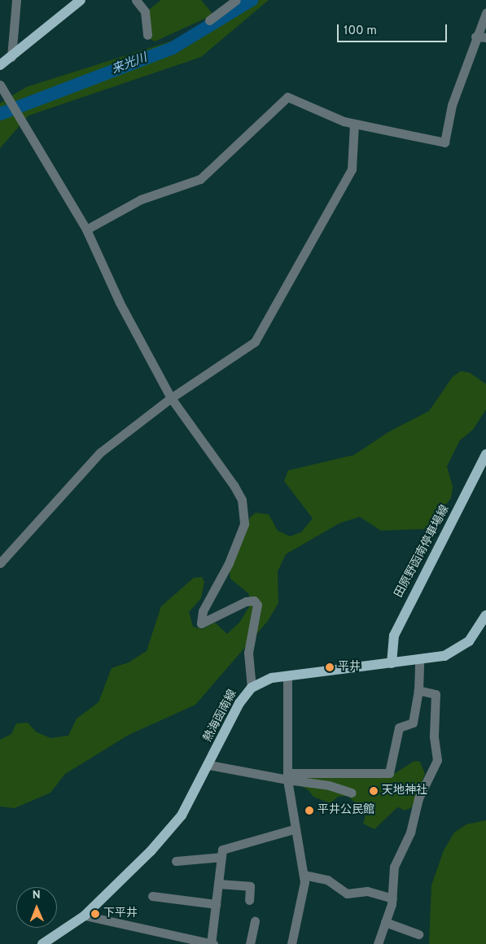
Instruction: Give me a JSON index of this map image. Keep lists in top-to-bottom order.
{
  "streets": {
    "main road": ["田原野函南停車場線", "熱海函南線"]
  },
  "crossings": [
    ["田原野函南停車場線", "熱海函南線"]
  ],
  "water": ["来光川"],
  "places": [
    "平井",
    "天地神社",
    "平井公民館",
    "下平井"
  ],
  "scale_bar": "100 m",
  "north": "top"
}
